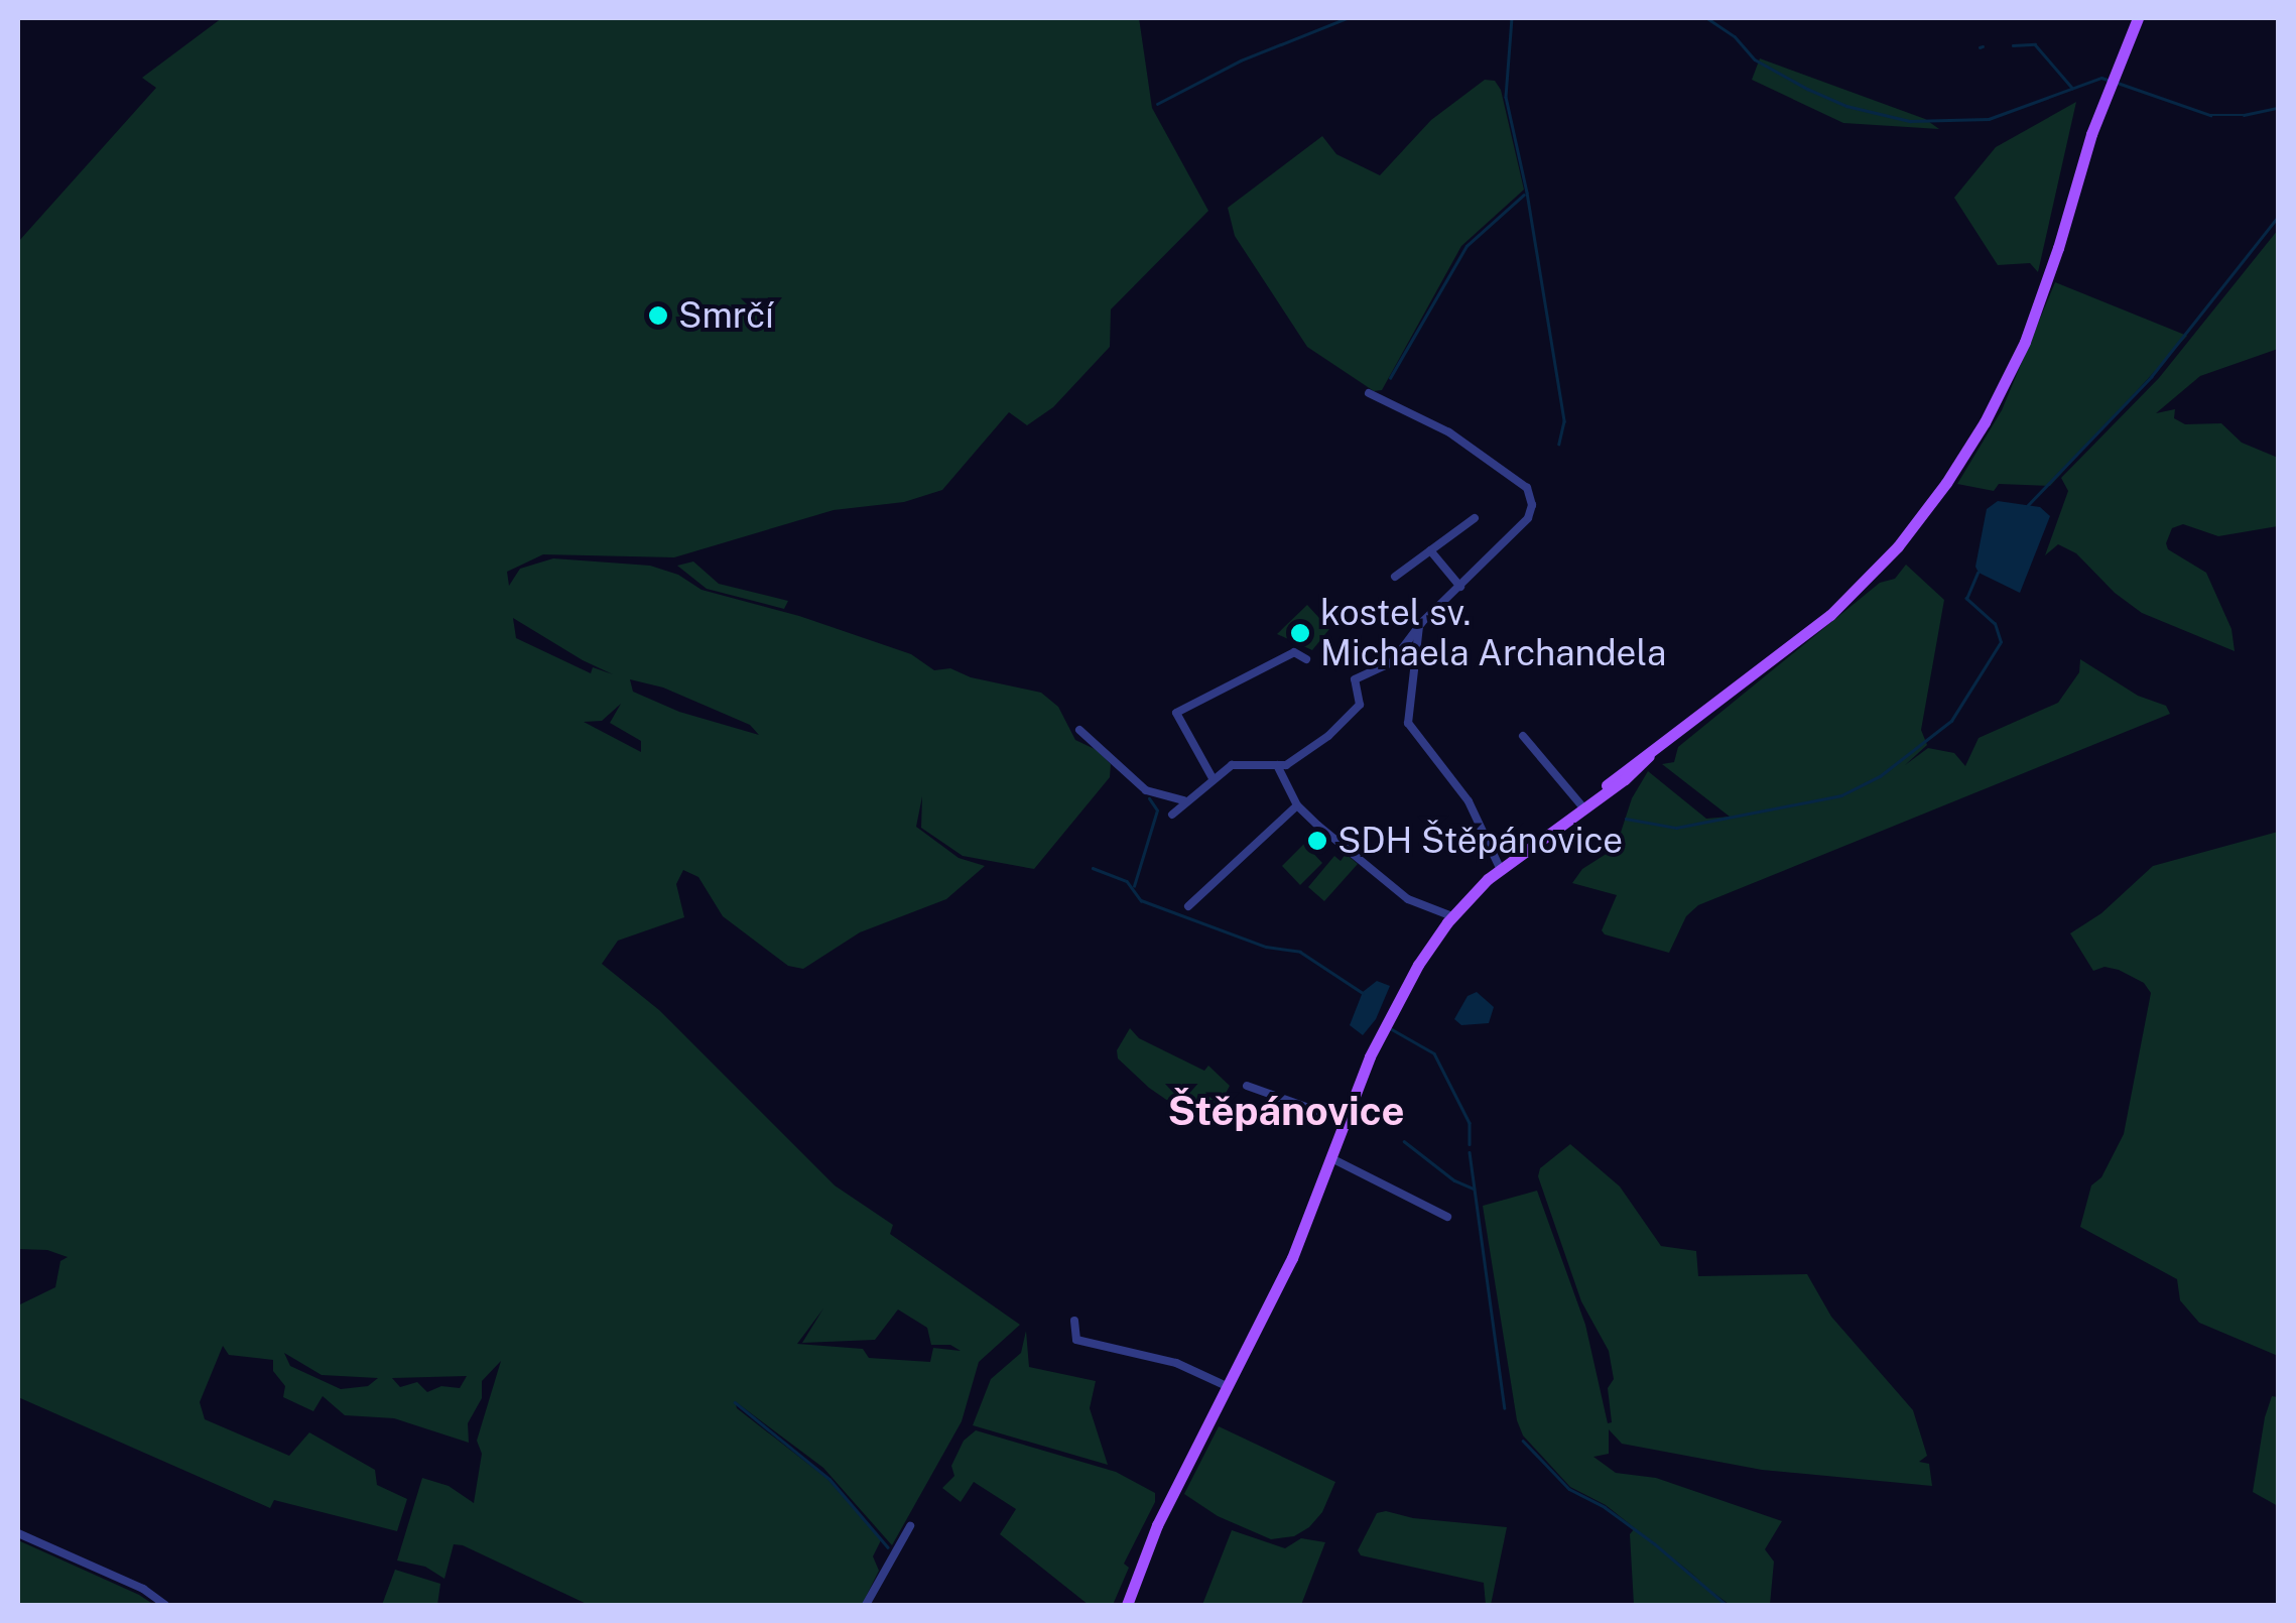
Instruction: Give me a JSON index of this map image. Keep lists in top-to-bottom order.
{
  "districts": ["Štěpánovice"],
  "places": ["Smrčí", "kostel sv. Michaela Archandela", "SDH Štěpánovice"]
}
